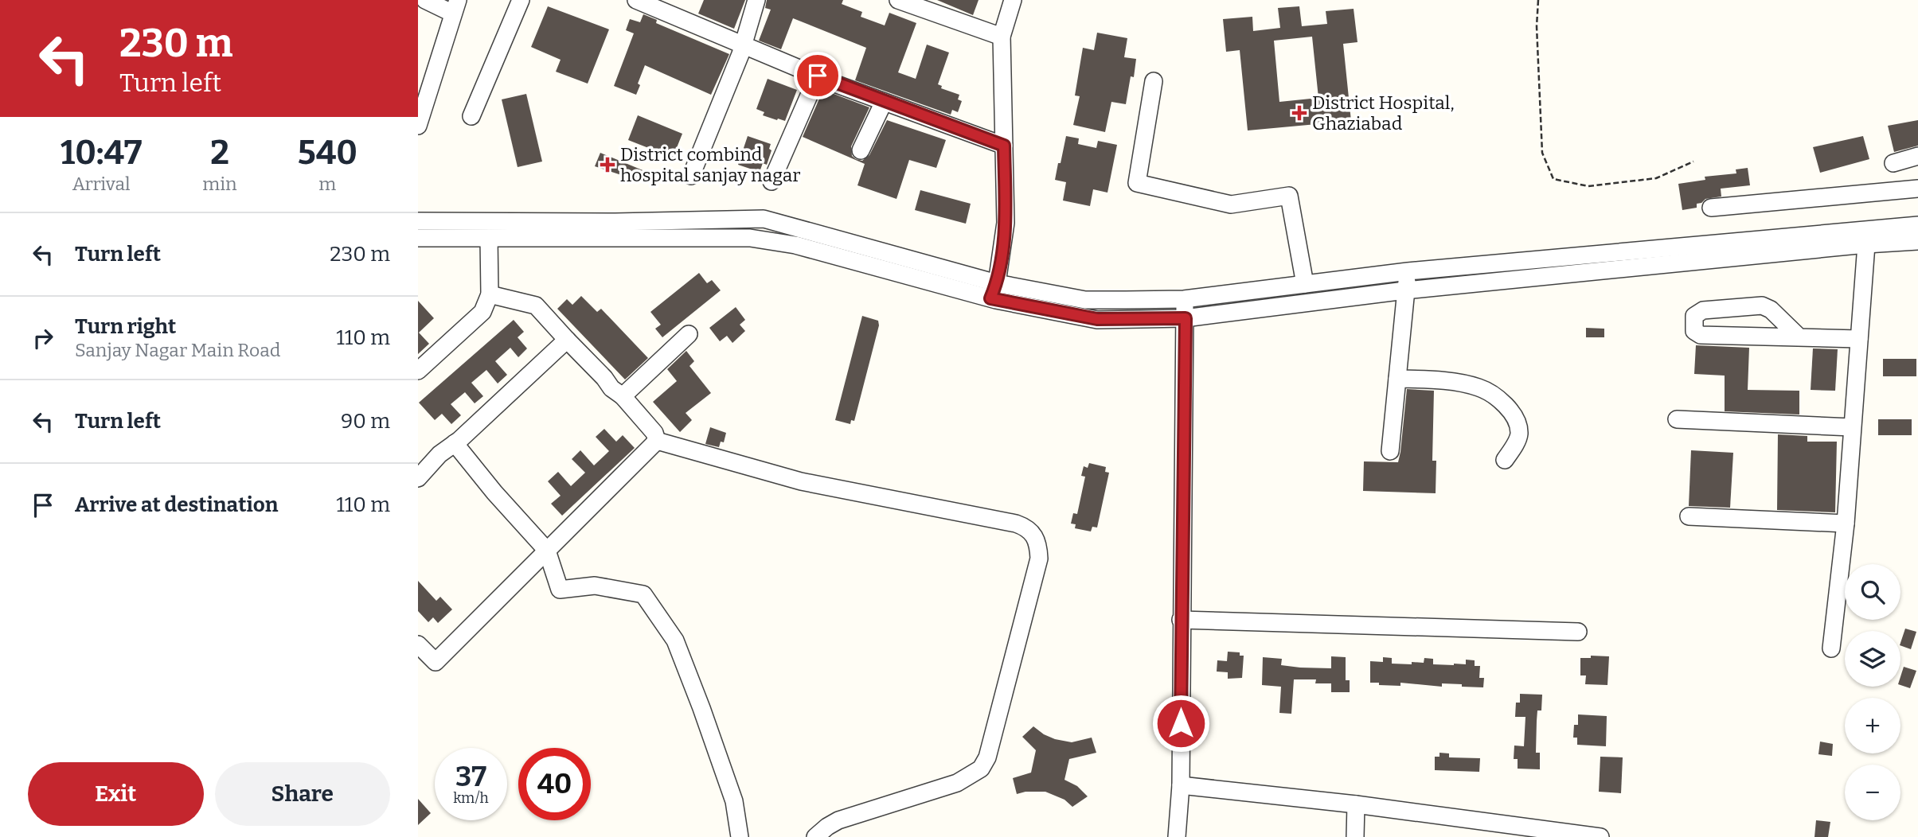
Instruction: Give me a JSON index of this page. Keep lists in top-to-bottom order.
{
  "places": {
    "health": ["District Hospital, Ghaziabad", "District combind hospital sanjay nagar"]
  },
  "page": {
    "turn": ["230 m", "Turn left"],
    "eta": [
      "10:47",
      "Arrival",
      "2",
      "min",
      "540",
      "m"
    ],
    "list": [
      {
        "name": "Turn left",
        "value": "230 m"
      },
      {
        "name": "Turn right",
        "note": "Sanjay Nagar Main Road",
        "value": "110 m"
      },
      {
        "name": "Turn left",
        "value": "90 m"
      },
      {
        "name": "Arrive at destination",
        "value": "110 m"
      }
    ],
    "map_buttons": ["+", "−"],
    "speed": "37 km/h",
    "limit": "40",
    "buttons": ["Exit", "Share"]
  }
}
